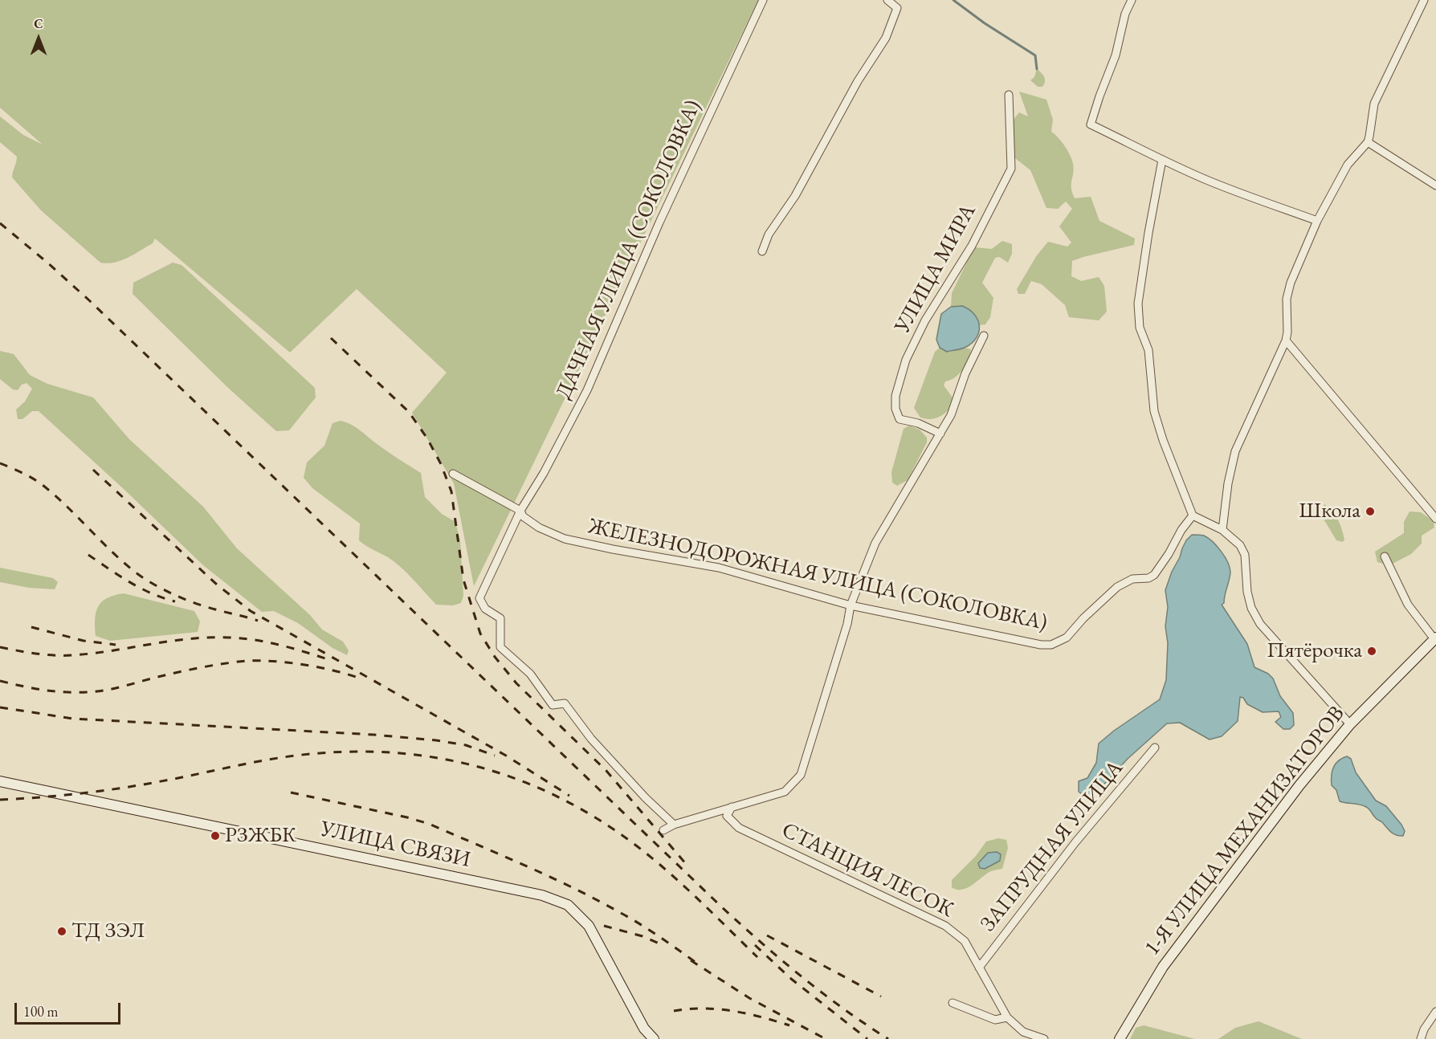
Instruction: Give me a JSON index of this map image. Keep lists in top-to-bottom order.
{
  "streets": {
    "street": [
      "ДАЧНАЯ УЛИЦА (СОКОЛОВКА)",
      "УЛИЦА МИРА",
      "ЖЕЛЕЗНОДОРОЖНАЯ УЛИЦА (СОКОЛОВКА)",
      "1-Я УЛИЦА МЕХАНИЗАТОРОВ",
      "УЛИЦА СВЯЗИ",
      "ЗАПРУДНАЯ УЛИЦА",
      "СТАНЦИЯ ЛЕСОК"
    ]
  },
  "crossings": [
    ["ДАЧНАЯ УЛИЦА (СОКОЛОВКА)", "ЖЕЛЕЗНОДОРОЖНАЯ УЛИЦА (СОКОЛОВКА)"],
    ["ЗАПРУДНАЯ УЛИЦА", "СТАНЦИЯ ЛЕСОК"]
  ],
  "places": [
    "Школа",
    "Пятёрочка",
    "РЗЖБК",
    "ТД ЗЭЛ"
  ],
  "scale_bar": "100 m",
  "north": "top"
}
